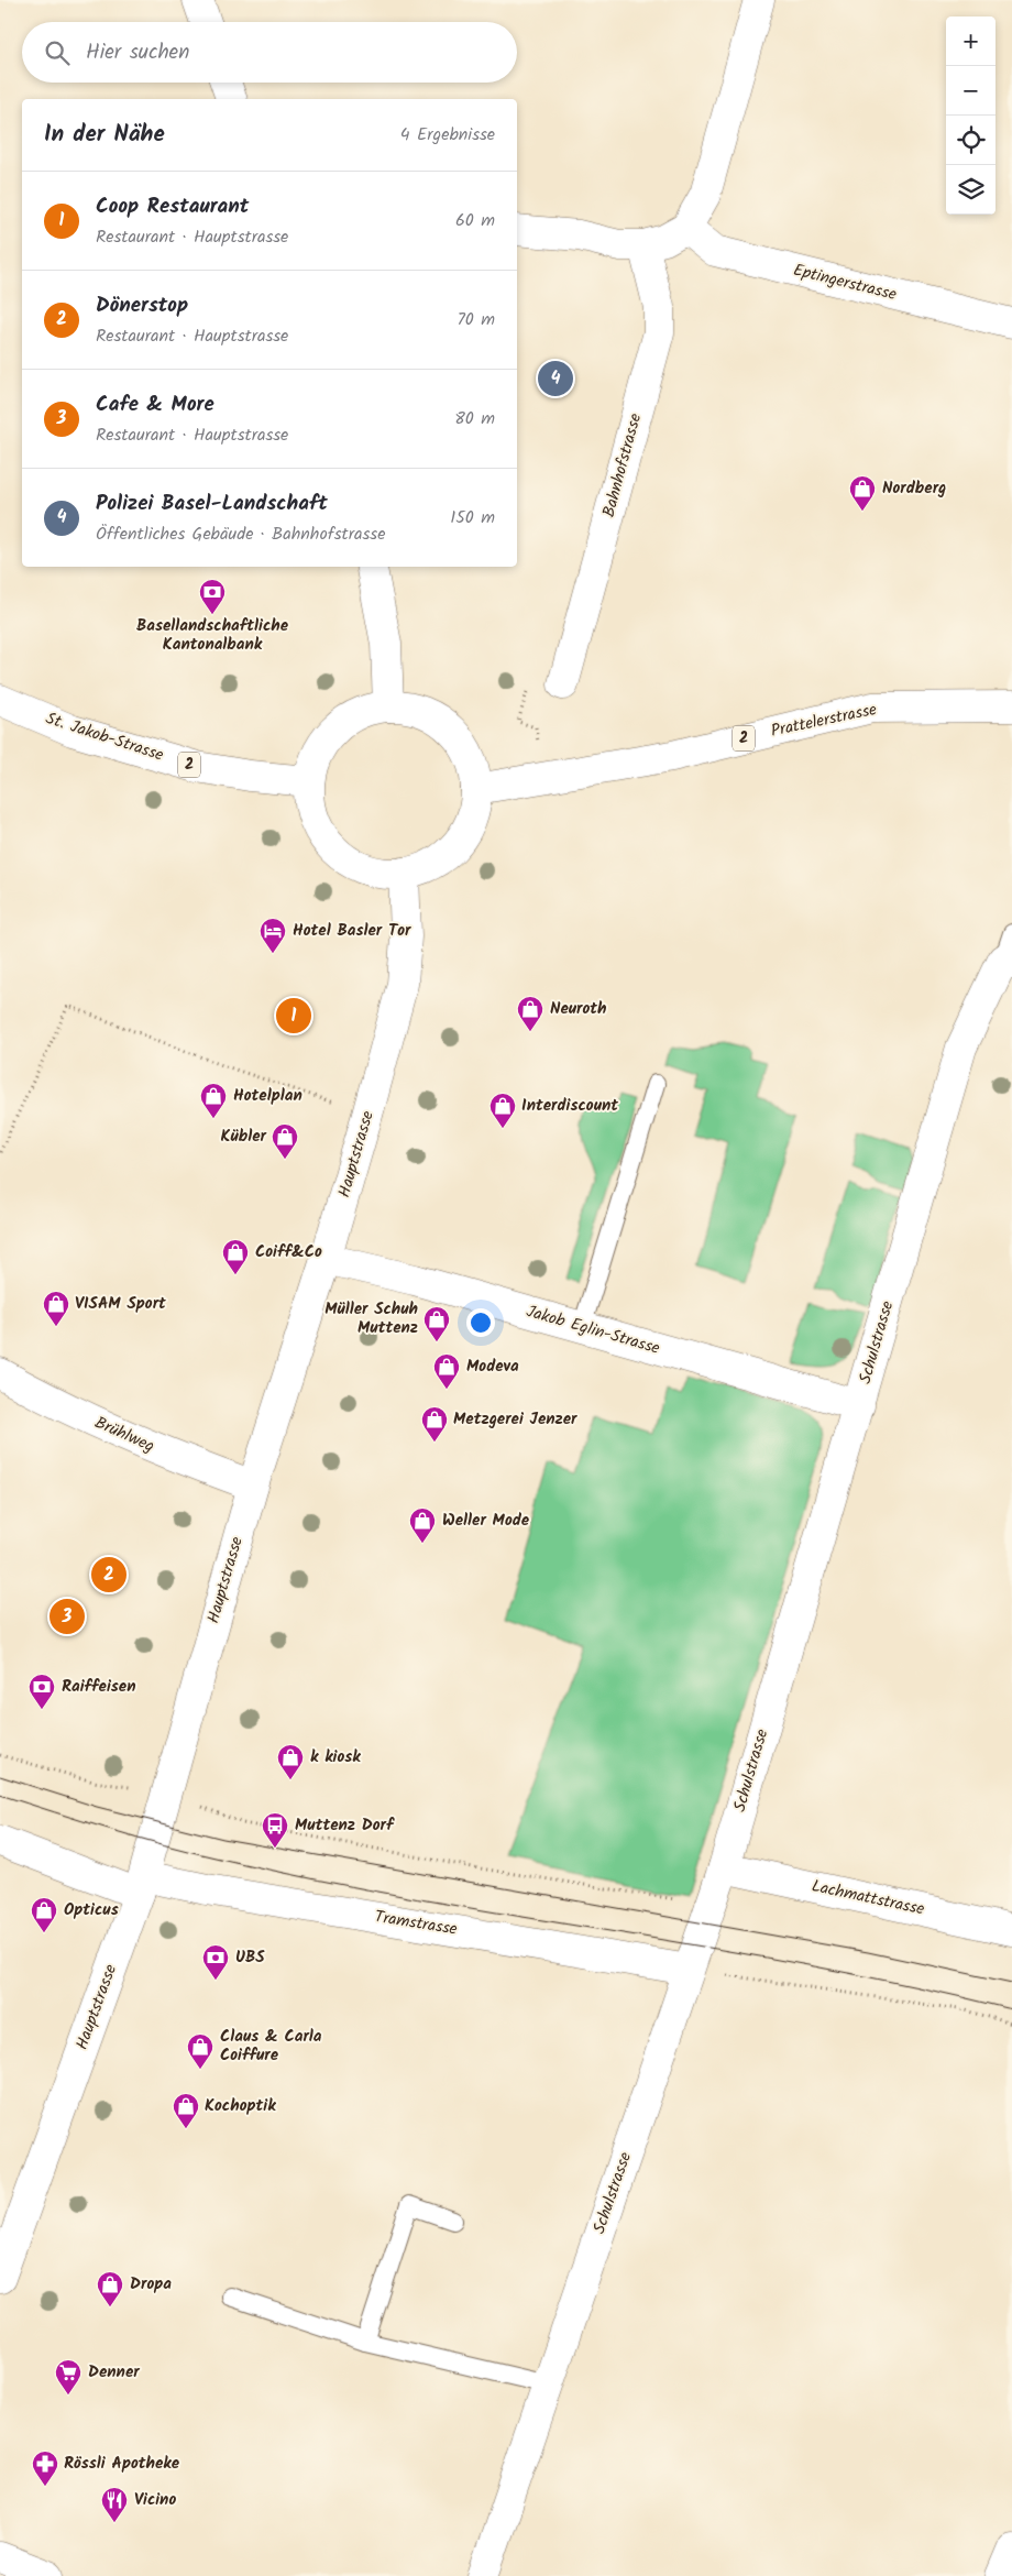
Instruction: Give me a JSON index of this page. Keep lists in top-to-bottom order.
{
  "streets": {
    "street": [
      "Eptingerstrasse",
      "Bahnhofstrasse",
      "Prattelerstrasse",
      "St. Jakob-Strasse",
      "2",
      "Hauptstrasse",
      "Jakob Eglin-Strasse",
      "Schulstrasse",
      "Brühlweg",
      "Lachmattstrasse",
      "Tramstrasse"
    ]
  },
  "crossings": [
    ["Prattelerstrasse", "St. Jakob-Strasse"],
    ["Prattelerstrasse", "Hauptstrasse"],
    ["St. Jakob-Strasse", "Hauptstrasse"],
    ["Hauptstrasse", "Jakob Eglin-Strasse"],
    ["Hauptstrasse", "Brühlweg"],
    ["Hauptstrasse", "Tramstrasse"],
    ["Jakob Eglin-Strasse", "Schulstrasse"],
    ["Schulstrasse", "Lachmattstrasse"],
    ["Schulstrasse", "Tramstrasse"]
  ],
  "places": {
    "shop": [
      "Nordberg",
      "Neuroth",
      "Hotelplan",
      "Interdiscount",
      "Kübler",
      "Coiff&Co",
      "VISAM Sport",
      "Müller Schuh Muttenz",
      "Modeva",
      "Metzgerei Jenzer",
      "Weller Mode",
      "k kiosk",
      "Opticus",
      "Claus & Carla Coiffure",
      "Kochoptik",
      "Dropa"
    ],
    "bank": ["Basellandschaftliche Kantonalbank", "Raiffeisen", "UBS"],
    "hotel": ["Hotel Basler Tor"],
    "bus stop": ["Muttenz Dorf"],
    "supermarket": ["Denner"],
    "pharmacy": ["Rössli Apotheke"],
    "restaurant": ["Vicino"]
  },
  "page": {
    "map_buttons": ["+", "−"],
    "search": "Hier suchen",
    "heading": ["In der Nähe", "4 Ergebnisse"],
    "list": [
      {
        "mark": "1",
        "name": "Coop Restaurant",
        "note": "Restaurant · Hauptstrasse",
        "value": "60 m"
      },
      {
        "mark": "2",
        "name": "Dönerstop",
        "note": "Restaurant · Hauptstrasse",
        "value": "70 m"
      },
      {
        "mark": "3",
        "name": "Cafe & More",
        "note": "Restaurant · Hauptstrasse",
        "value": "80 m"
      },
      {
        "mark": "4",
        "name": "Polizei Basel-Landschaft",
        "note": "Öffentliches Gebäude · Bahnhofstrasse",
        "value": "150 m"
      }
    ],
    "pins": [
      "4",
      "1",
      "2",
      "3"
    ]
  }
}
